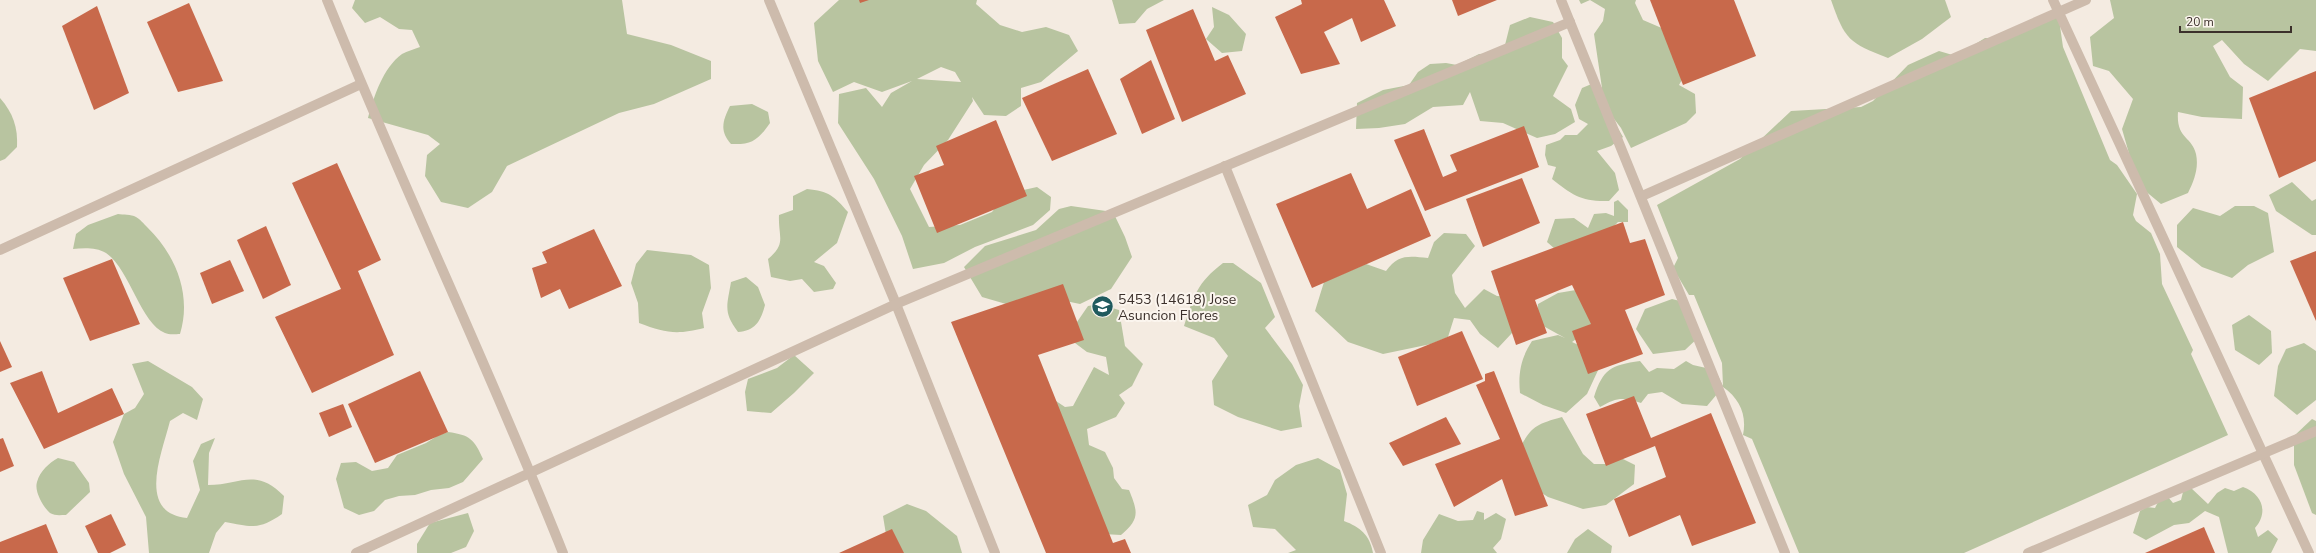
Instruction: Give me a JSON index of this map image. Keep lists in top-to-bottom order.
{
  "places": {
    "school or university": ["5453 (14618) Jose Asuncion Flores"]
  },
  "scale_bar": "20 m"
}
